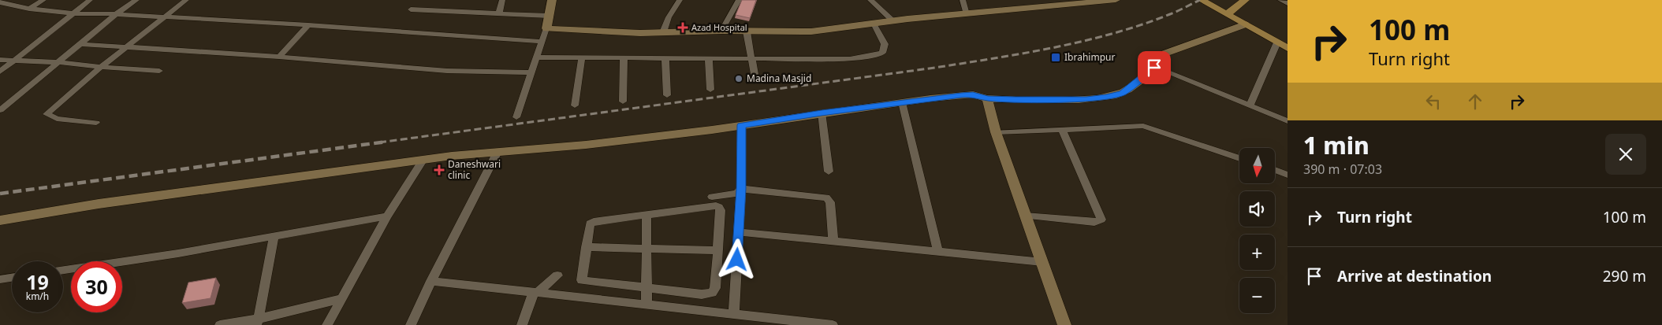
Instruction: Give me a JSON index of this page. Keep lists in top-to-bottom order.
{
  "places": {
    "health": ["Azad Hospital", "Daneshwari clinic"],
    "transit": ["Ibrahimpur"],
    "other": ["Madina Masjid"]
  },
  "north": "bottom",
  "page": {
    "turn": ["100 m", "Turn right"],
    "heading": ["1 min", "390 m · 07:03"],
    "map_buttons": ["+", "−"],
    "list": [
      {
        "name": "Turn right",
        "value": "100 m"
      },
      {
        "name": "Arrive at destination",
        "value": "290 m"
      }
    ],
    "speed": "19 km/h",
    "limit": "30"
  }
}
